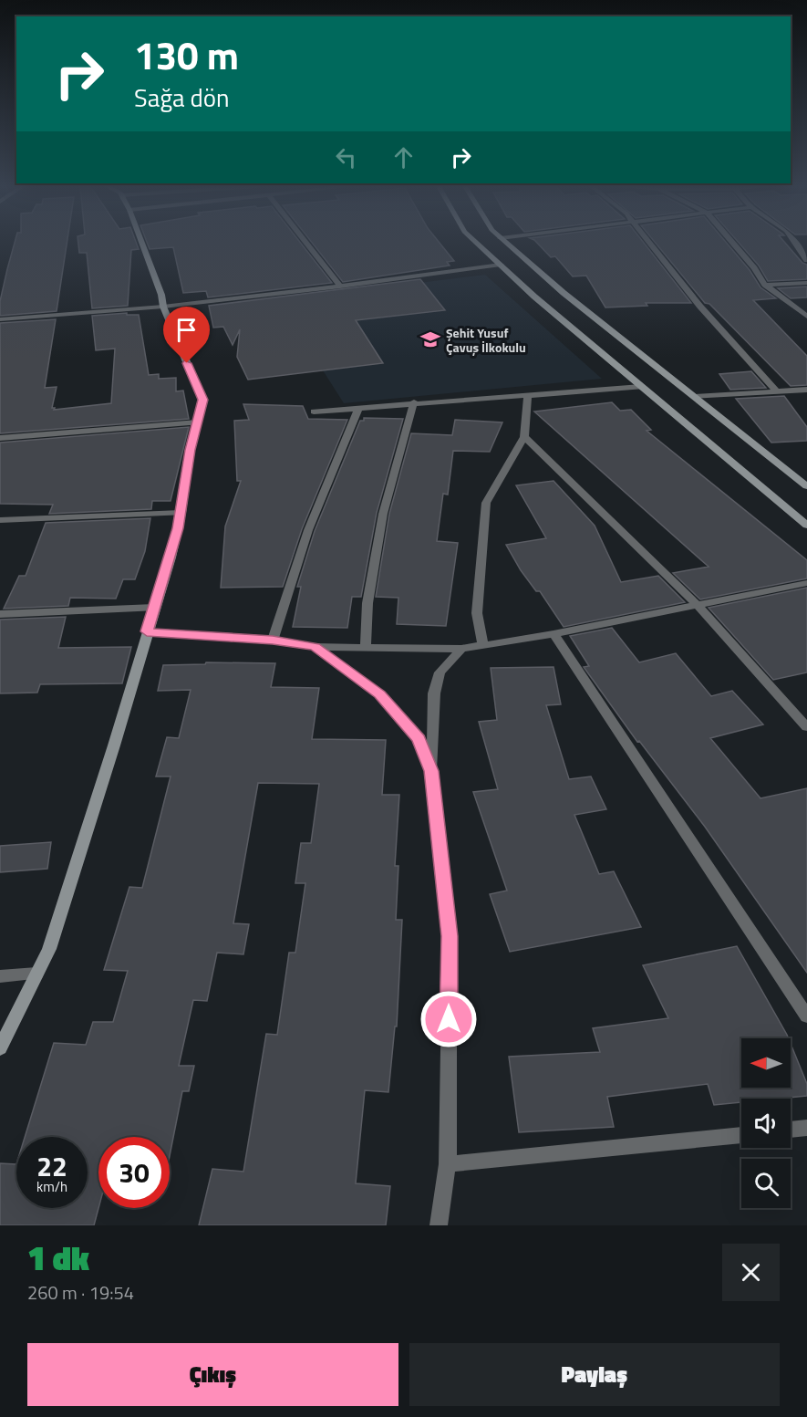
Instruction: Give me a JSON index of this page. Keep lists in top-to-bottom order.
{
  "places": {
    "school or university": ["Şehit Yusuf Çavuş İlkokulu"]
  },
  "north": "left",
  "page": {
    "turn": ["130 m", "Sağa dön"],
    "speed": "22 km/h",
    "limit": "30",
    "heading": ["1 dk", "260 m · 19:54"],
    "buttons": ["Çıkış", "Paylaş"]
  }
}
